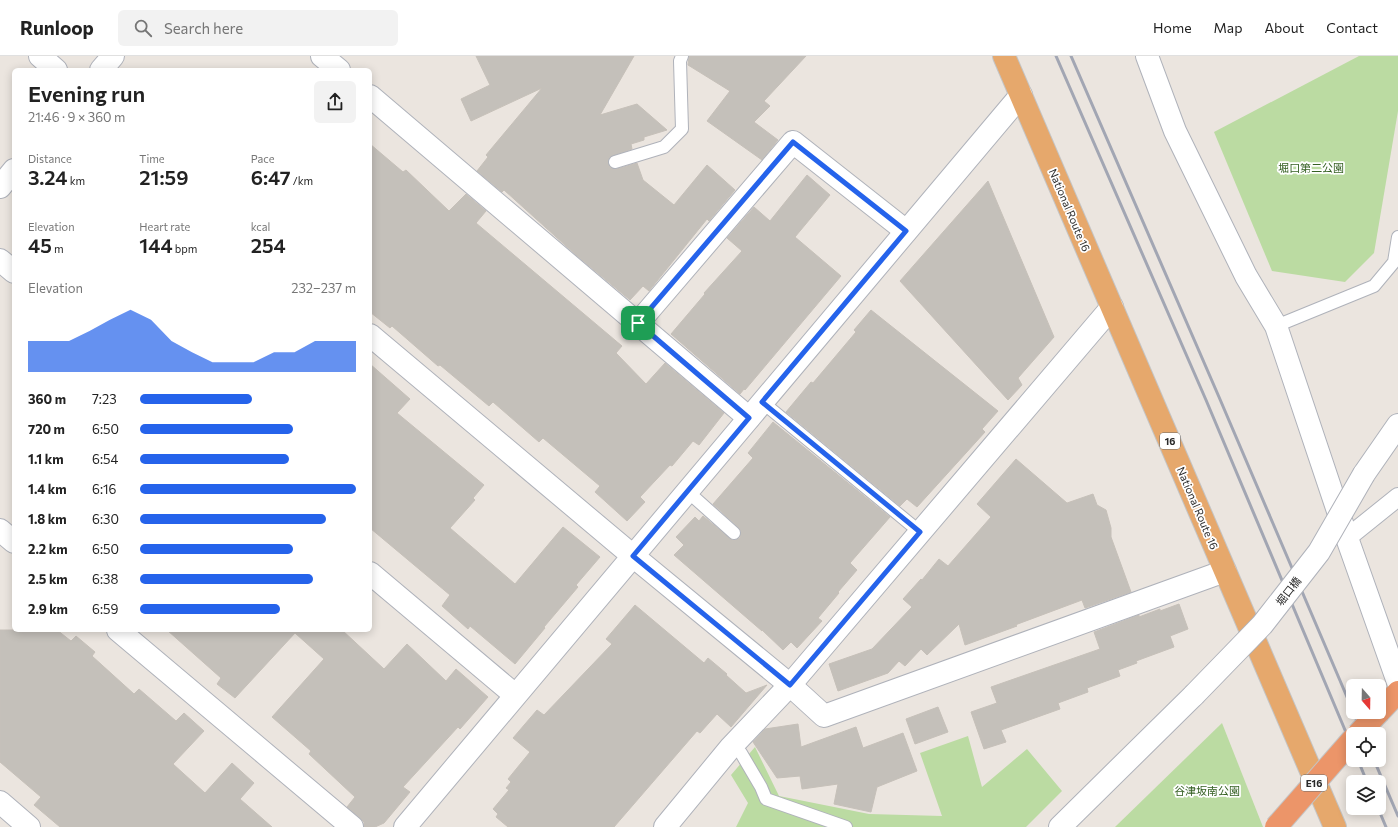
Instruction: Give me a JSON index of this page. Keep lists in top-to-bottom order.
{
  "streets": {
    "highway": ["National Route 16", "16", "E16"],
    "street": ["堀口橋"]
  },
  "parks": ["堀口第二公園", "谷津坂南公園"],
  "north": "bottom",
  "page": {
    "header": "Runloop",
    "search": "Search here",
    "nav": [
      "Home",
      "Map",
      "About",
      "Contact"
    ],
    "heading": ["Evening run", "21:46 · 9 × 360 m"],
    "stats": [
      ["Distance", "3.24 km"],
      ["Time", "21:59"],
      ["Pace", "6:47 /km"],
      ["Elevation", "45 m"],
      ["Heart rate", "144 bpm"],
      ["kcal", "254"]
    ],
    "chart": ["Elevation", "232–237 m"],
    "list": [
      {
        "name": "360 m",
        "note": "7:23"
      },
      {
        "name": "720 m",
        "note": "6:50"
      },
      {
        "name": "1.1 km",
        "note": "6:54"
      },
      {
        "name": "1.4 km",
        "note": "6:16"
      },
      {
        "name": "1.8 km",
        "note": "6:30"
      },
      {
        "name": "2.2 km",
        "note": "6:50"
      },
      {
        "name": "2.5 km",
        "note": "6:38"
      },
      {
        "name": "2.9 km",
        "note": "6:59"
      }
    ]
  }
}
